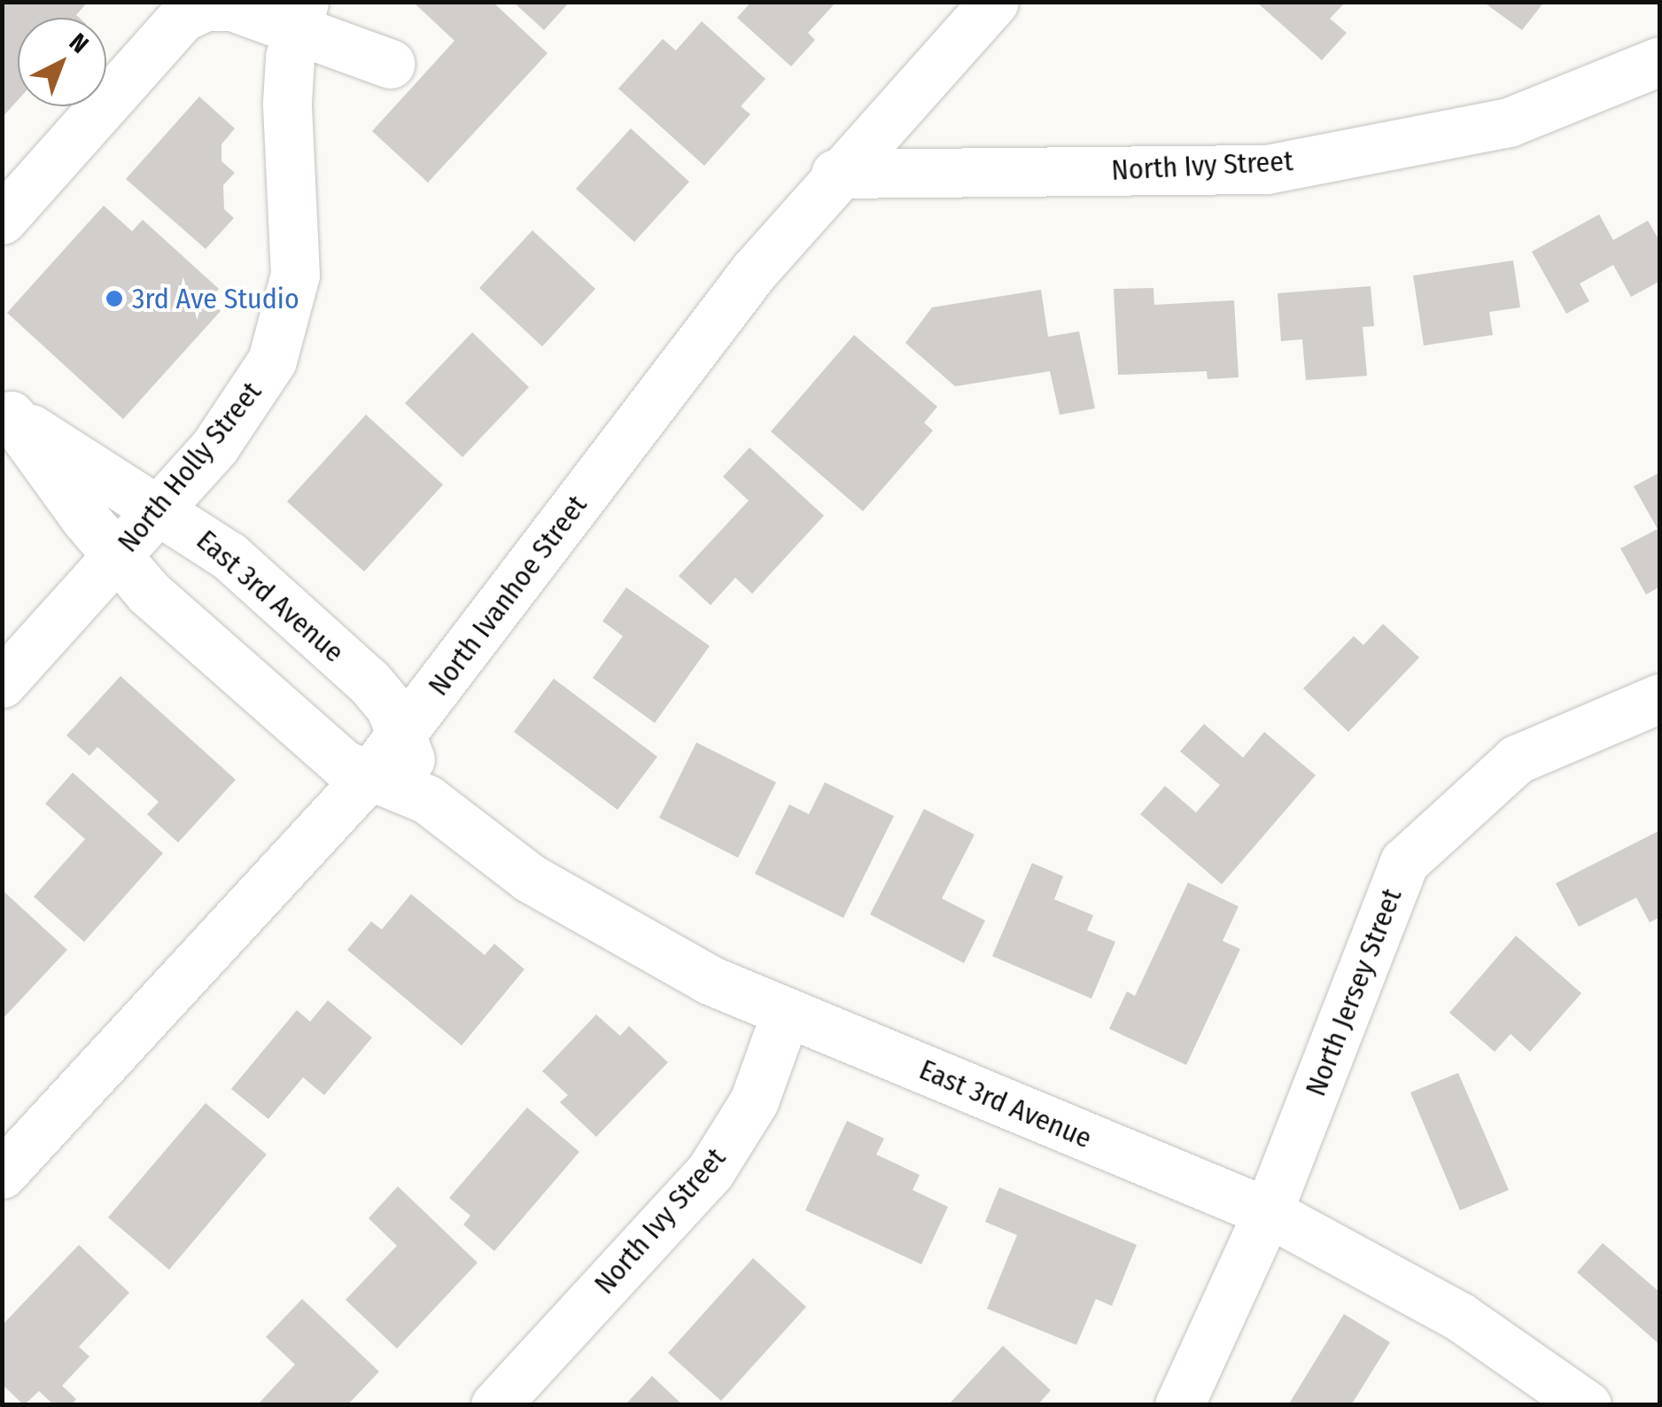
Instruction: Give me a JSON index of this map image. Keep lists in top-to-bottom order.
{
  "streets": {
    "street": [
      "North Ivy Street",
      "North Holly Street",
      "North Ivanhoe Street",
      "East 3rd Avenue",
      "North Jersey Street"
    ]
  },
  "crossings": [
    ["North Ivy Street", "North Ivanhoe Street"],
    ["North Ivy Street", "East 3rd Avenue"],
    ["North Holly Street", "East 3rd Avenue"],
    ["North Ivanhoe Street", "East 3rd Avenue"],
    ["East 3rd Avenue", "North Jersey Street"]
  ],
  "places": ["3rd Ave Studio"],
  "north": "top right"
}
